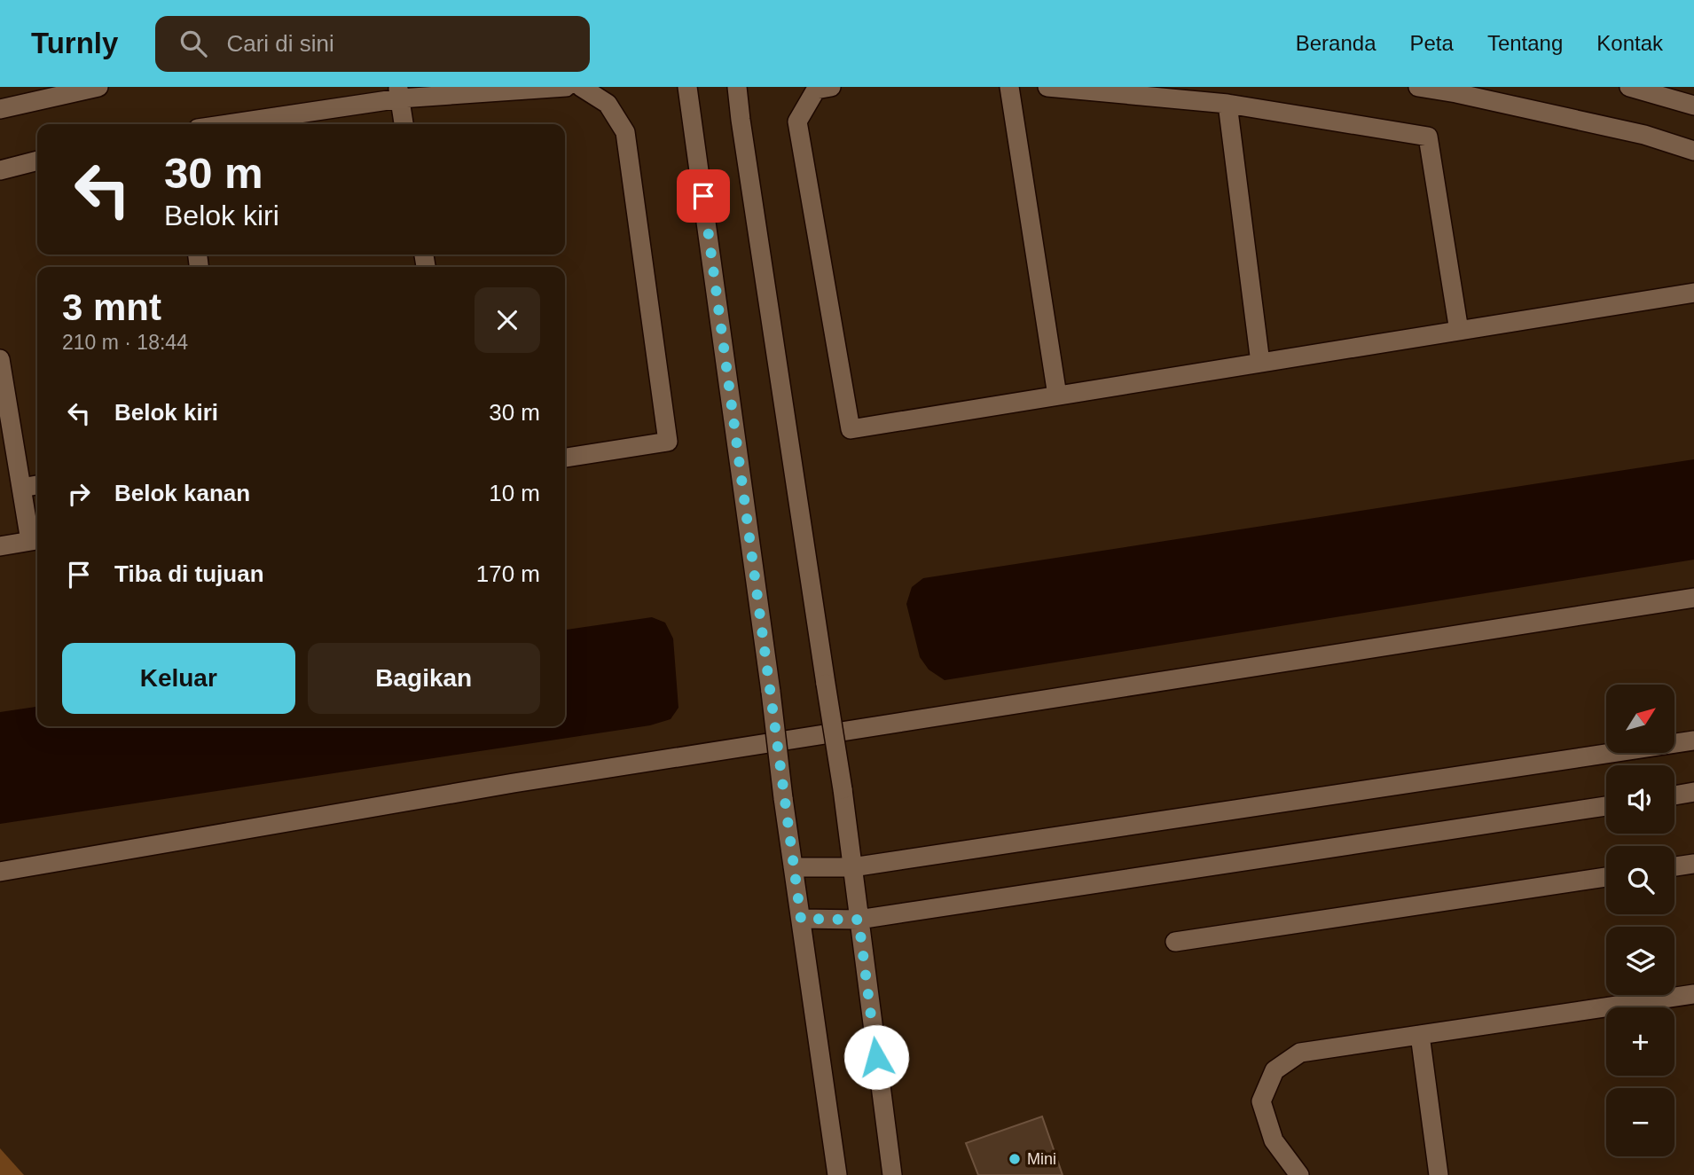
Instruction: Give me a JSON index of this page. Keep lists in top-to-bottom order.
{
  "places": ["Mini"],
  "north": "top right",
  "page": {
    "header": "Turnly",
    "search": "Cari di sini",
    "nav": [
      "Beranda",
      "Peta",
      "Tentang",
      "Kontak"
    ],
    "turn": ["30 m", "Belok kiri"],
    "heading": ["3 mnt", "210 m · 18:44"],
    "list": [
      {
        "name": "Belok kiri",
        "value": "30 m"
      },
      {
        "name": "Belok kanan",
        "value": "10 m"
      },
      {
        "name": "Tiba di tujuan",
        "value": "170 m"
      }
    ],
    "buttons": ["Keluar", "Bagikan"],
    "map_buttons": ["+", "−"]
  }
}
